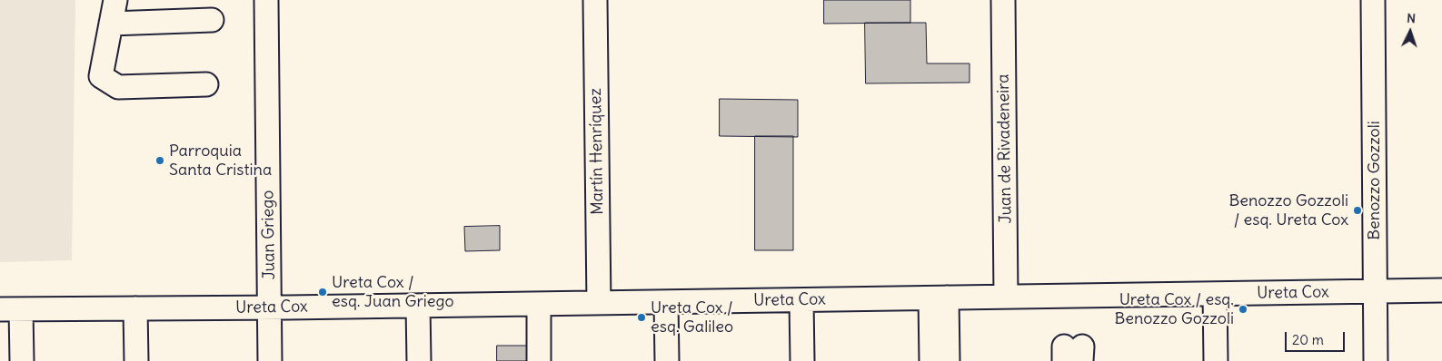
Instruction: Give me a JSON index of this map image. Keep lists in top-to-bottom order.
{
  "streets": {
    "street": [
      "Juan de Rivadeneira",
      "Martín Henríquez",
      "Benozzo Gozzoli",
      "Juan Griego",
      "Ureta Cox"
    ]
  },
  "crossings": [
    ["Juan de Rivadeneira", "Ureta Cox"],
    ["Martín Henríquez", "Ureta Cox"],
    ["Benozzo Gozzoli", "Ureta Cox"],
    ["Juan Griego", "Ureta Cox"]
  ],
  "places": [
    "Parroquia Santa Cristina",
    "Benozzo Gozzoli / esq. Ureta Cox",
    "Ureta Cox / esq. Juan Griego",
    "Ureta Cox / esq. Benozzo Gozzoli",
    "Ureta Cox / esq. Galileo"
  ],
  "scale_bar": "20 m",
  "north": "top"
}
